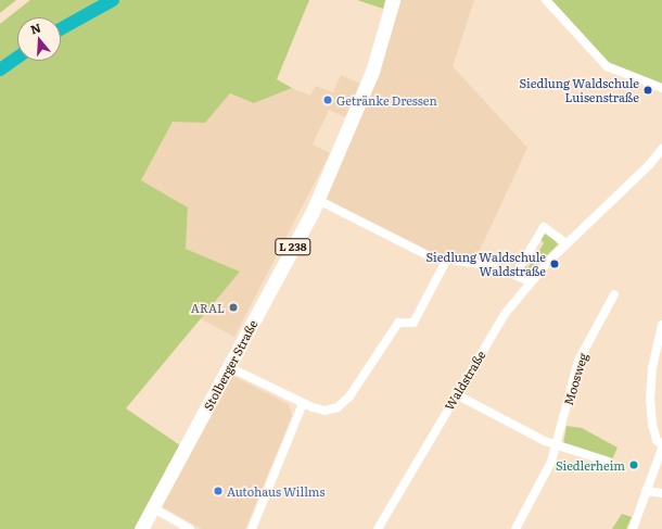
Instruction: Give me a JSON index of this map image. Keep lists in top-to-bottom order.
{
  "streets": {
    "main road": ["L 238", "Stolberger Straße"],
    "street": ["Moosweg", "Waldstraße"]
  },
  "places": [
    "Siedlung Waldschule Luisenstraße",
    "Getränke Dressen",
    "Siedlung Waldschule Waldstraße",
    "ARAL",
    "Siedlerheim",
    "Autohaus Willms"
  ],
  "north": "top"
}
